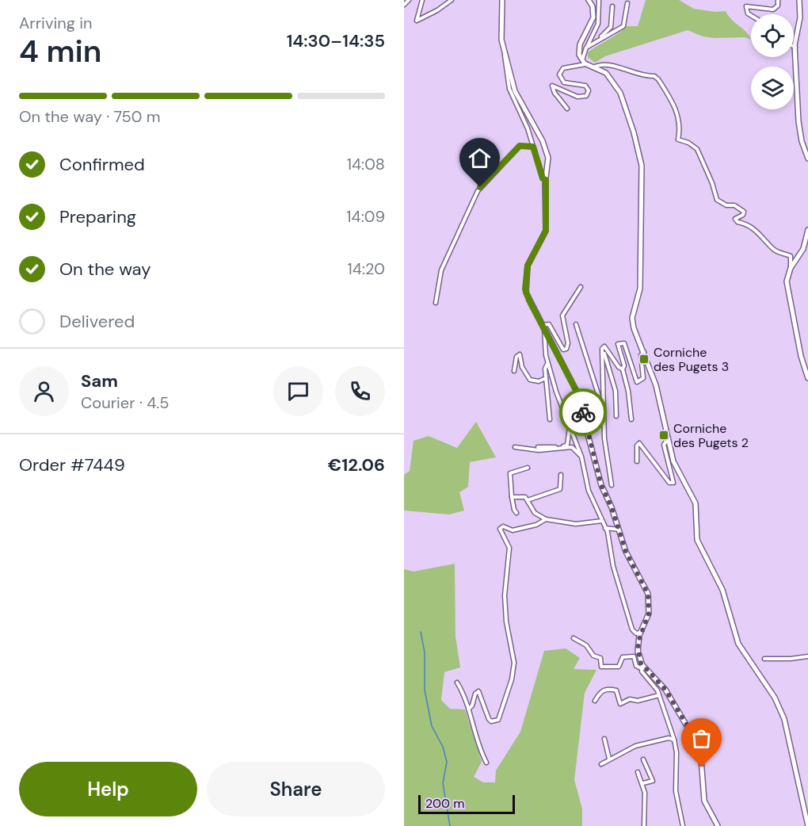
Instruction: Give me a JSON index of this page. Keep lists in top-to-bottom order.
{
  "places": {
    "transit": ["Corniche des Pugets 3", "Corniche des Pugets 2"]
  },
  "scale_bar": "200 m",
  "page": {
    "heading": ["4 min", "Arriving in", "14:30–14:35"],
    "panel": [
      "Sam",
      "Courier · 4.5",
      "Order #7449",
      "€12.06"
    ],
    "bar": "On the way · 750 m",
    "list": [
      ["Confirmed", "14:08"],
      ["Preparing", "14:09"],
      ["On the way", "14:20"],
      "Delivered"
    ],
    "buttons": ["Help", "Share"],
    "scale": "200 m"
  }
}
